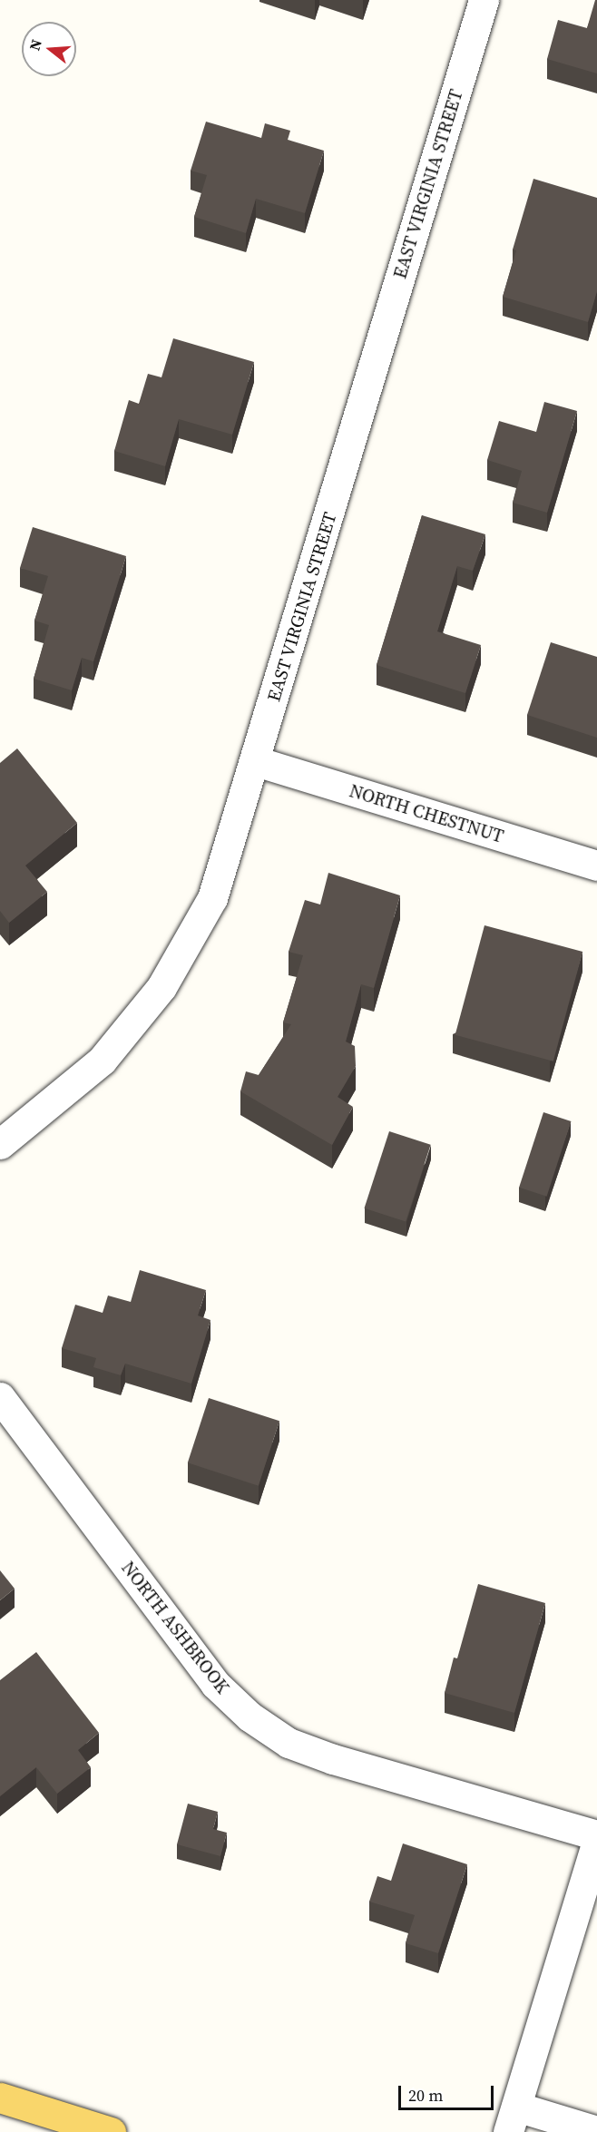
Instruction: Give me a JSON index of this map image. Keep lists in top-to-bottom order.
{
  "streets": {
    "street": ["EAST VIRGINIA STREET", "NORTH CHESTNUT", "NORTH ASHBROOK"]
  },
  "crossings": [
    ["EAST VIRGINIA STREET", "NORTH CHESTNUT"]
  ],
  "scale_bar": "20 m",
  "north": "left"
}
